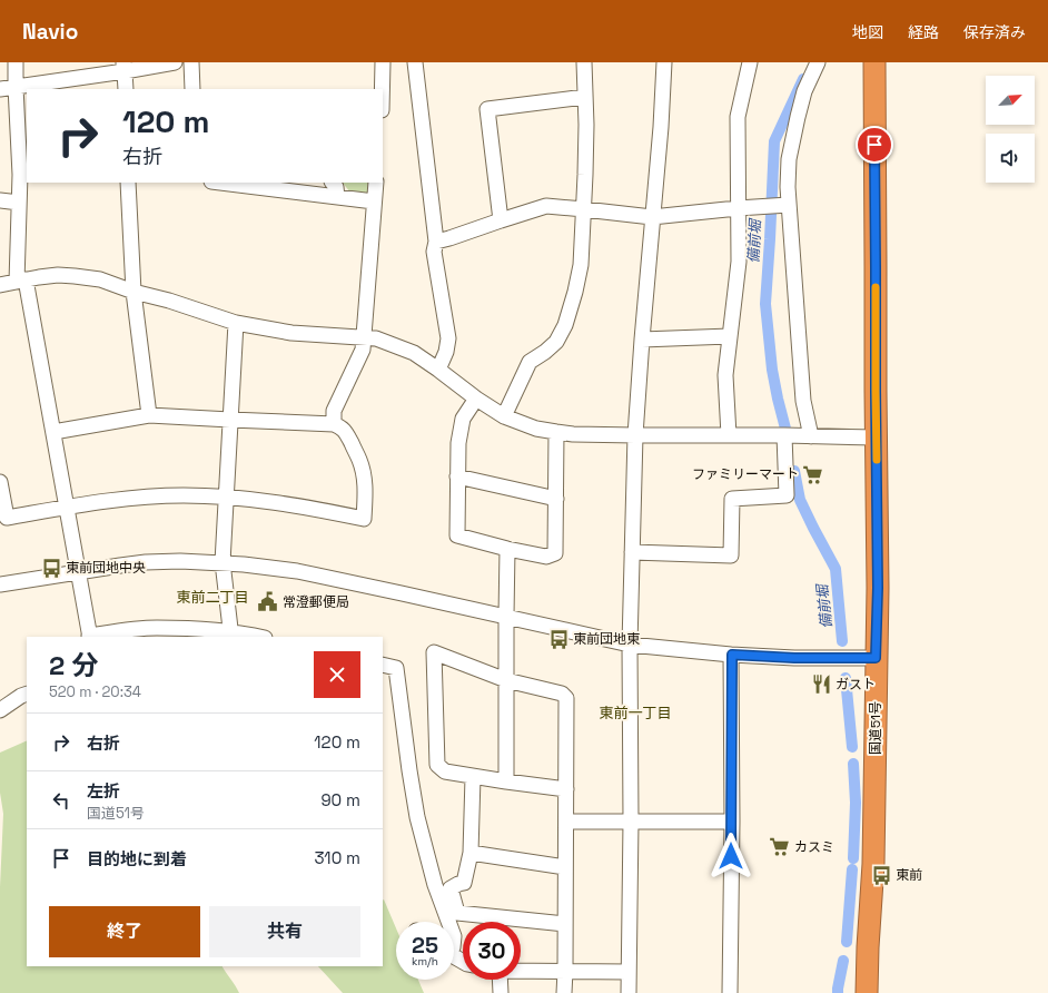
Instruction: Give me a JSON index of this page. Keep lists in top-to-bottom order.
{
  "streets": {
    "highway": ["国道51号"]
  },
  "districts": ["東前二丁目", "東前一丁目"],
  "water": ["備前堀"],
  "places": {
    "supermarket": ["ファミリーマート", "カスミ"],
    "bus stop": ["東前団地中央", "東前団地東", "東前"],
    "public building": ["常澄郵便局"],
    "restaurant": ["ガスト"]
  },
  "north": "top right",
  "page": {
    "header": "Navio",
    "nav": ["地図", "経路", "保存済み"],
    "turn": ["120 m", "右折"],
    "heading": ["2 分", "520 m · 20:34"],
    "list": [
      {
        "name": "右折",
        "value": "120 m"
      },
      {
        "name": "左折",
        "note": "国道51号",
        "value": "90 m"
      },
      {
        "name": "目的地に到着",
        "value": "310 m"
      }
    ],
    "buttons": ["終了", "共有"],
    "speed": "25 km/h",
    "limit": "30"
  }
}
